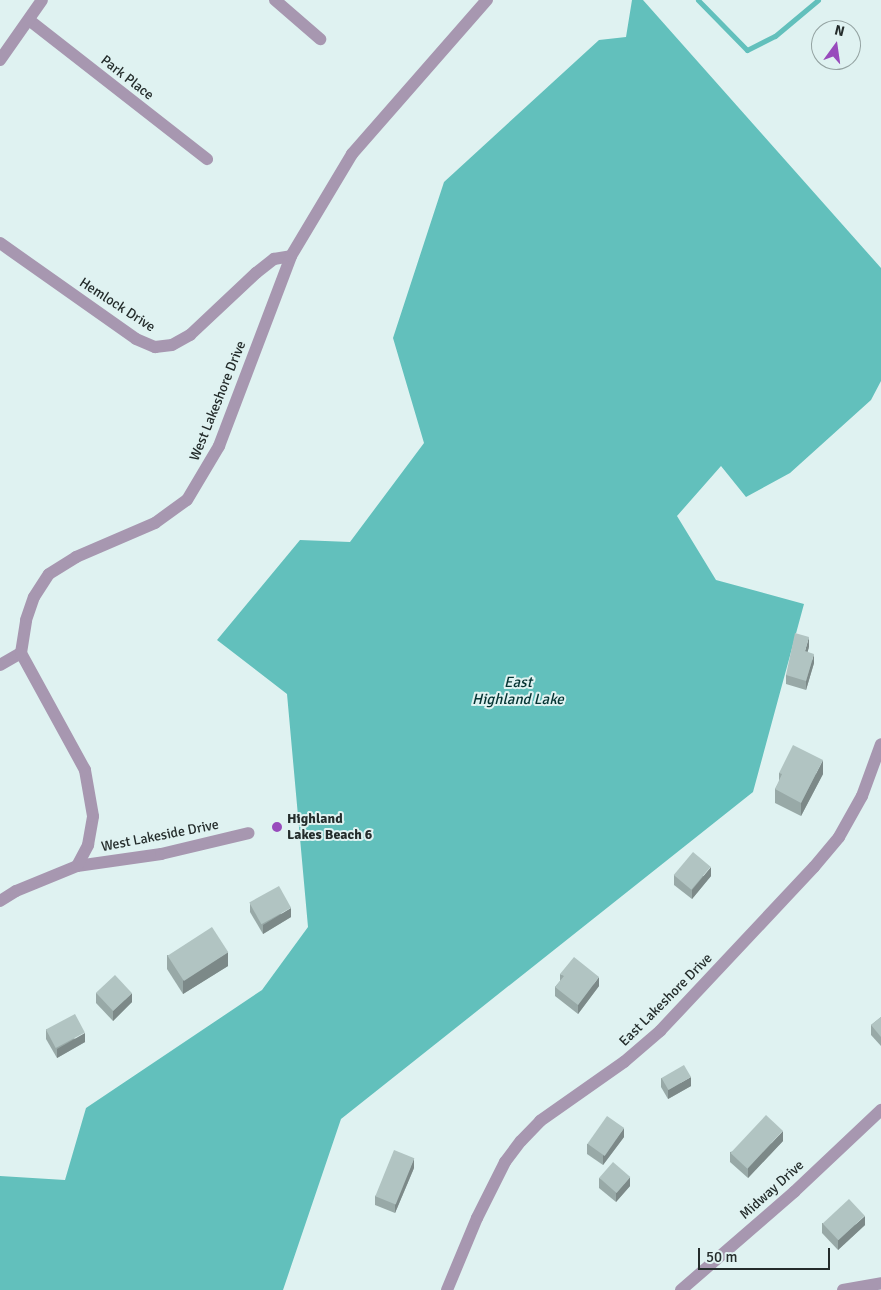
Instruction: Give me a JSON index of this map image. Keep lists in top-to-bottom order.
{
  "streets": {
    "street": [
      "Park Place",
      "Hemlock Drive",
      "West Lakeshore Drive",
      "West Lakeside Drive",
      "East Lakeshore Drive",
      "Midway Drive"
    ]
  },
  "crossings": [
    ["Hemlock Drive", "West Lakeshore Drive"]
  ],
  "water": ["East Highland Lake"],
  "places": ["Highland Lakes Beach 6"],
  "scale_bar": "50 m",
  "north": "top"
}
